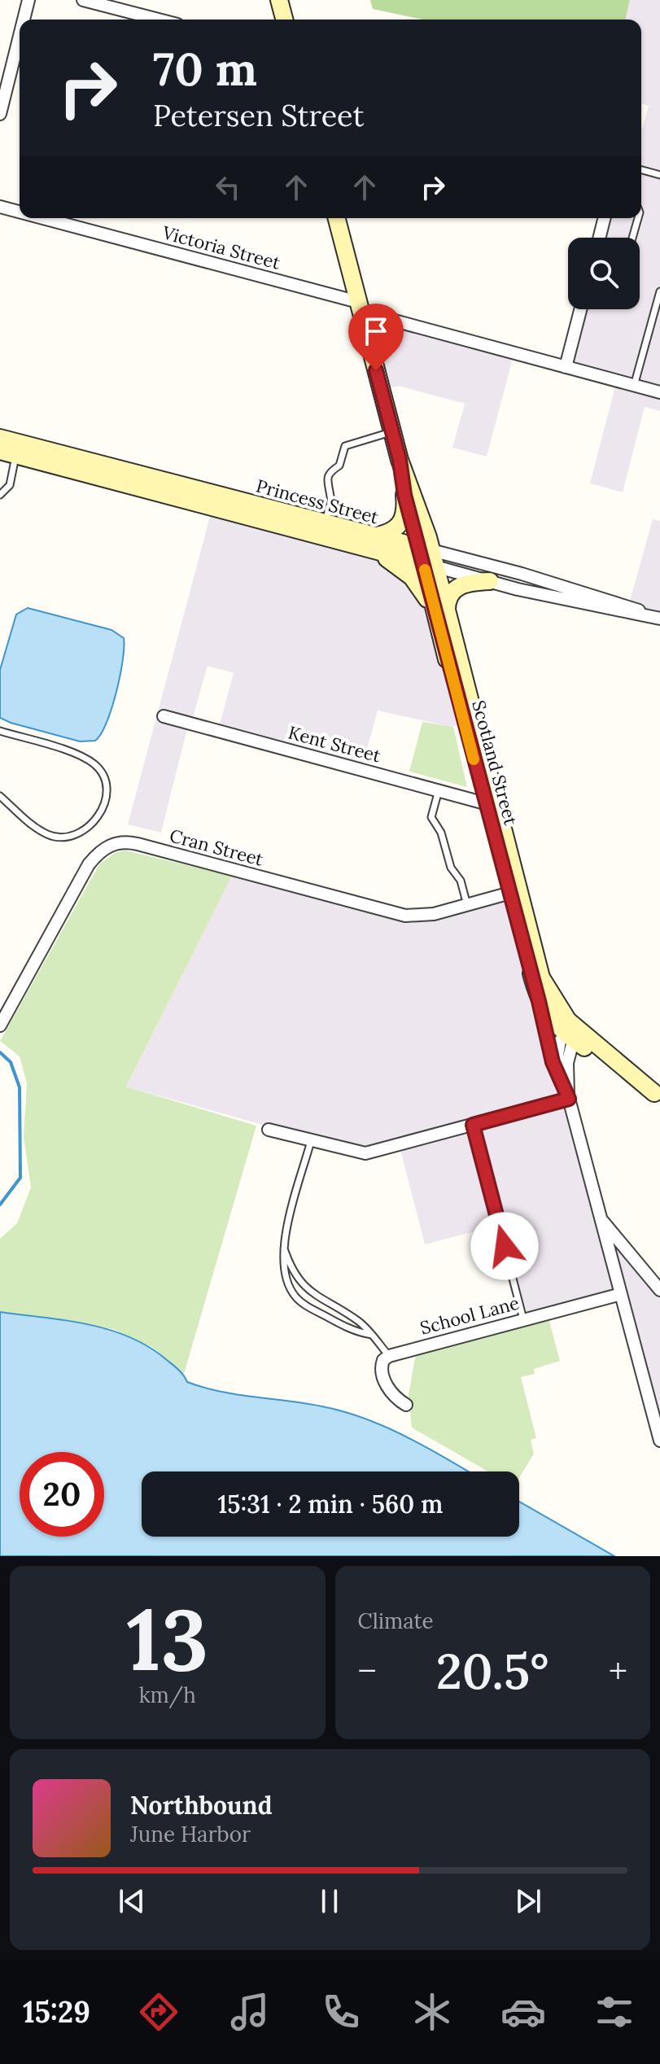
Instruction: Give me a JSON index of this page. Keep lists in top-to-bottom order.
{
  "streets": {
    "main road": ["Princess Street", "Scotland Street"],
    "street": [
      "Victoria Street",
      "Kent Street",
      "Cran Street",
      "School Lane"
    ]
  },
  "crossings": [
    ["Victoria Street", "Scotland Street"],
    ["Princess Street", "Scotland Street"],
    ["Kent Street", "Scotland Street"],
    ["Scotland Street", "Cran Street"],
    ["Scotland Street", "School Lane"]
  ],
  "page": {
    "turn": ["70 m", "Petersen Street"],
    "limit": "20",
    "trip": "15:31 · 2 min · 560 m",
    "tile": [
      ["13", "km/h"],
      "Climate"
    ],
    "heat": ["−", "20.5°", "+"],
    "song": ["Northbound", "June Harbor"],
    "tabs": "15:29"
  }
}
